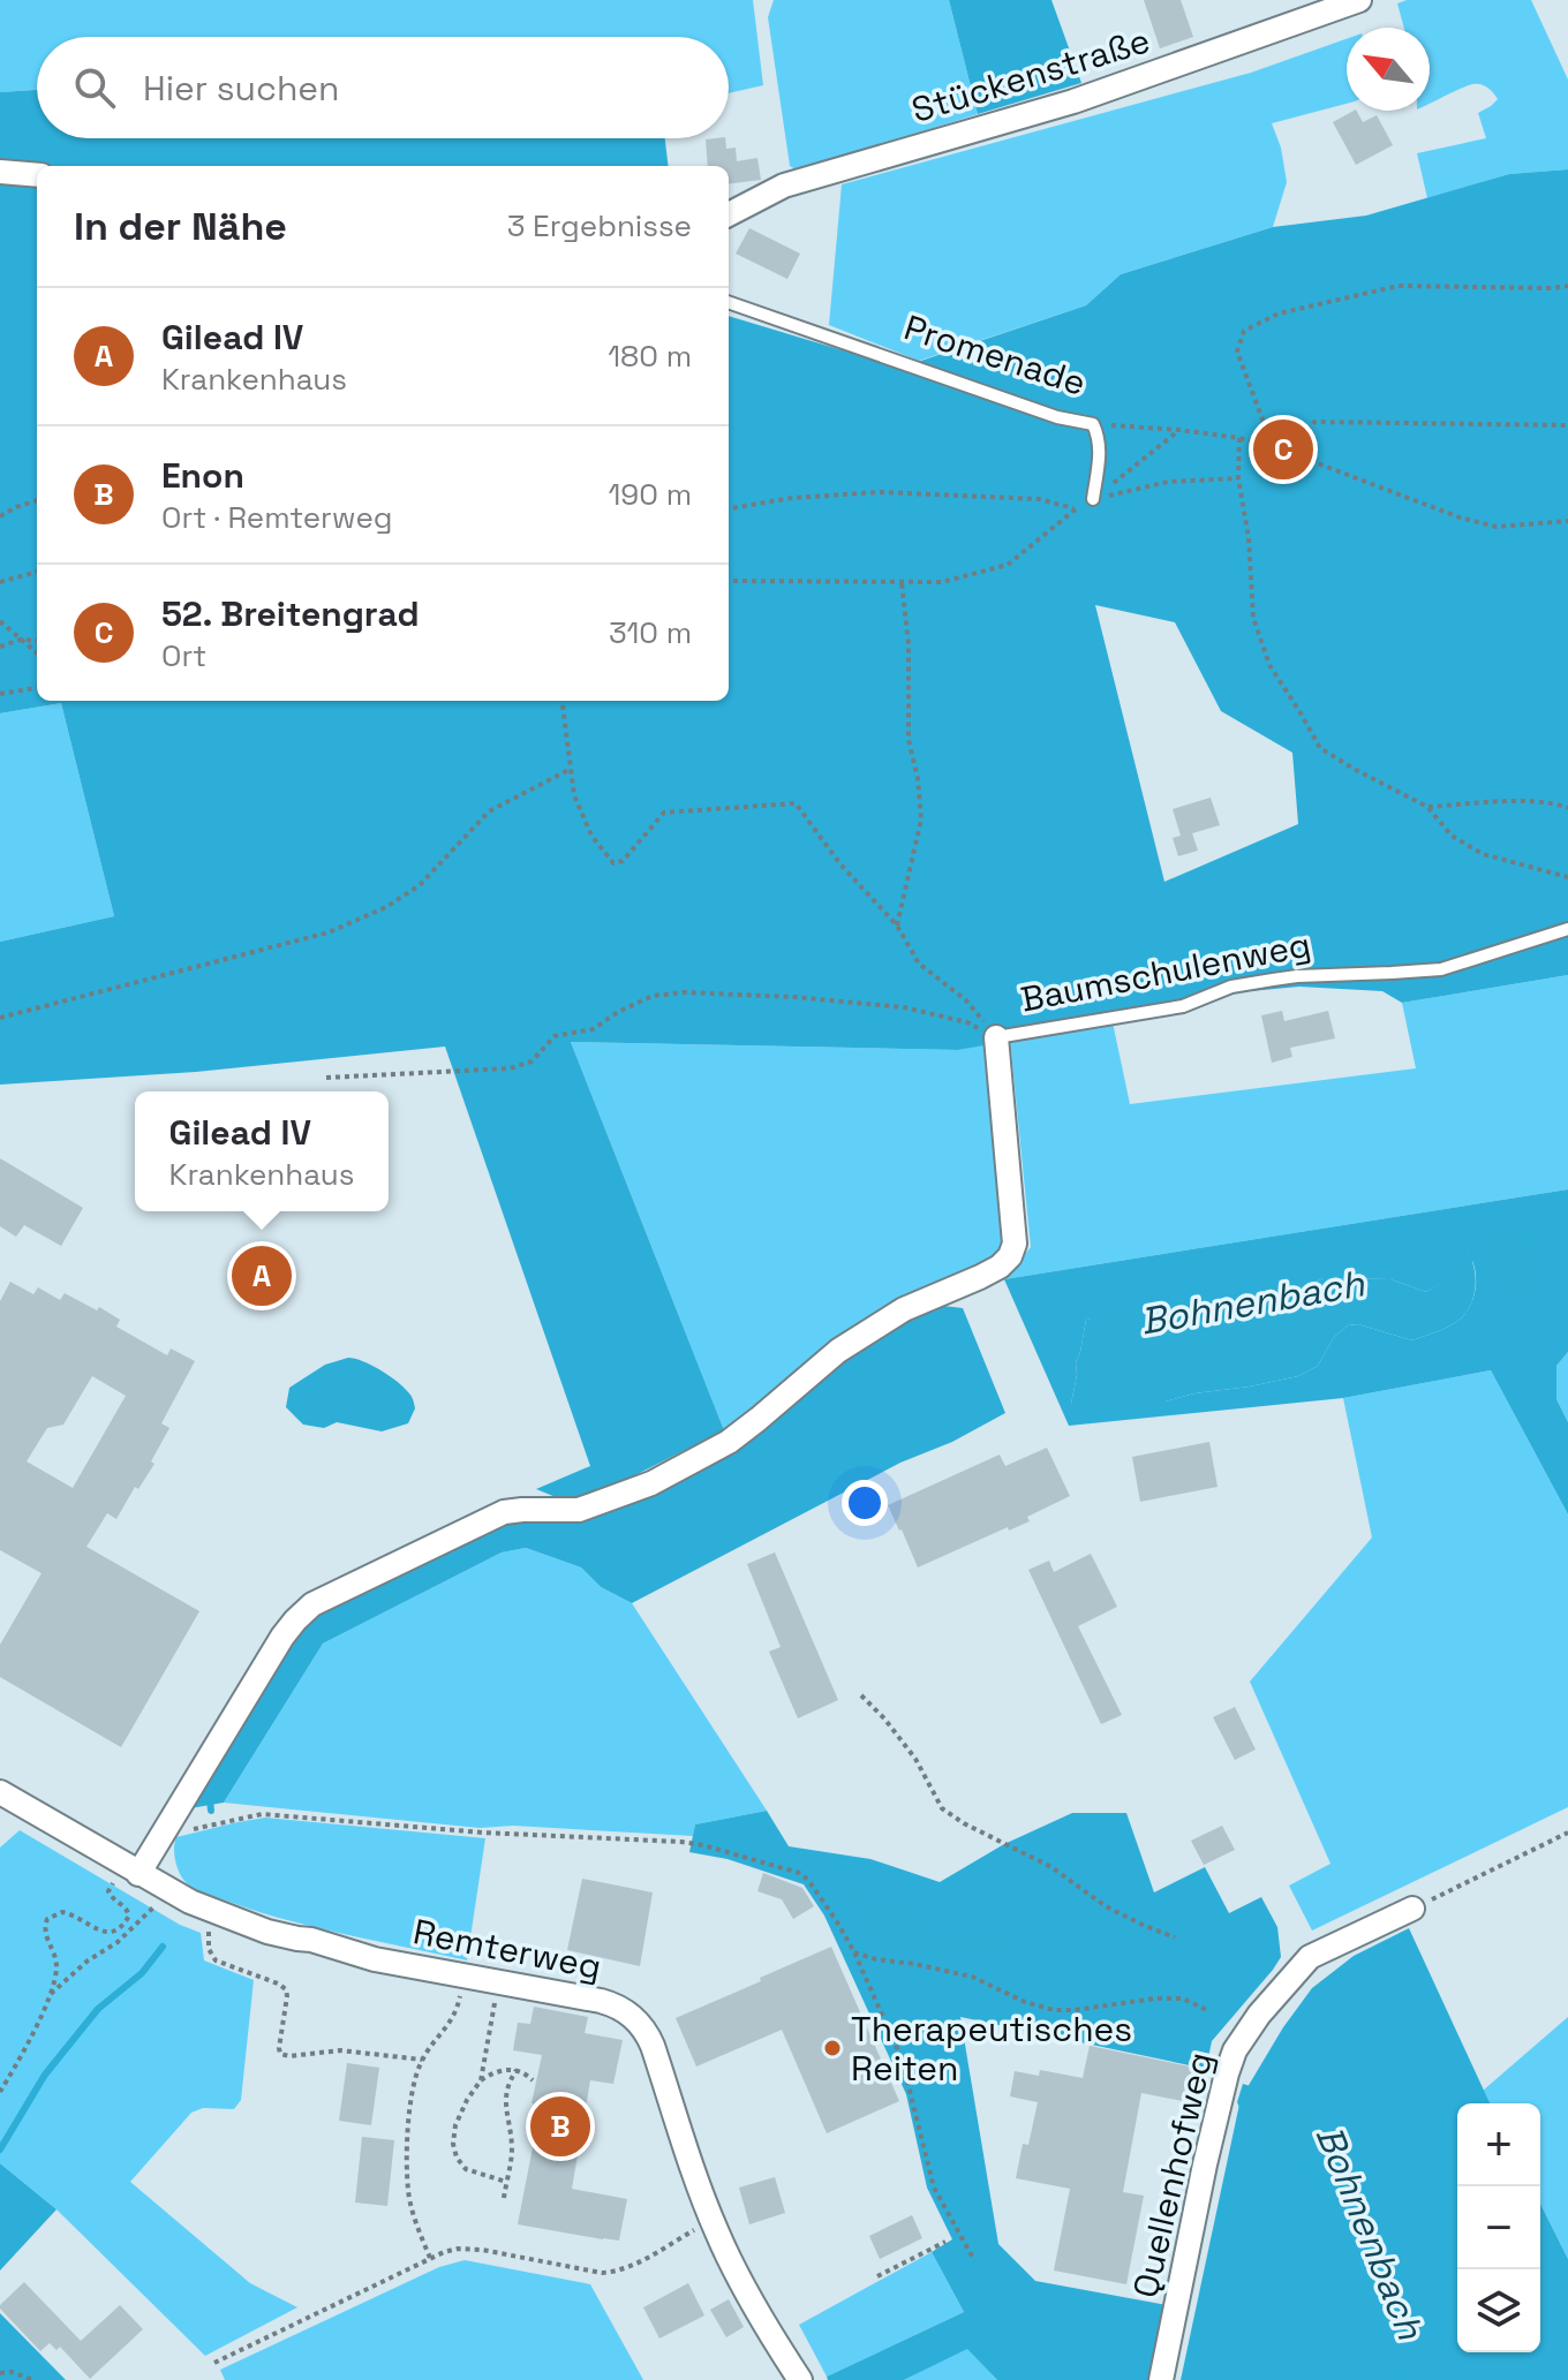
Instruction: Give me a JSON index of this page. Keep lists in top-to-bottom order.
{
  "streets": {
    "street": [
      "Stückenstraße",
      "Baumschulenweg",
      "Remterweg",
      "Quellenhofweg"
    ],
    "lane": ["Promenade"]
  },
  "crossings": [
    ["Baumschulenweg", "Remterweg"]
  ],
  "water": ["Bohnenbach"],
  "places": ["Therapeutisches Reiten"],
  "north": "top left",
  "page": {
    "search": "Hier suchen",
    "heading": ["In der Nähe", "3 Ergebnisse"],
    "list": [
      {
        "mark": "A",
        "name": "Gilead IV",
        "note": "Krankenhaus",
        "value": "180 m"
      },
      {
        "mark": "B",
        "name": "Enon",
        "note": "Ort · Remterweg",
        "value": "190 m"
      },
      {
        "mark": "C",
        "name": "52. Breitengrad",
        "note": "Ort",
        "value": "310 m"
      }
    ],
    "pins": ["C", "A", "B"],
    "popup": ["Gilead IV", "Krankenhaus"],
    "map_buttons": ["+", "−"]
  }
}
